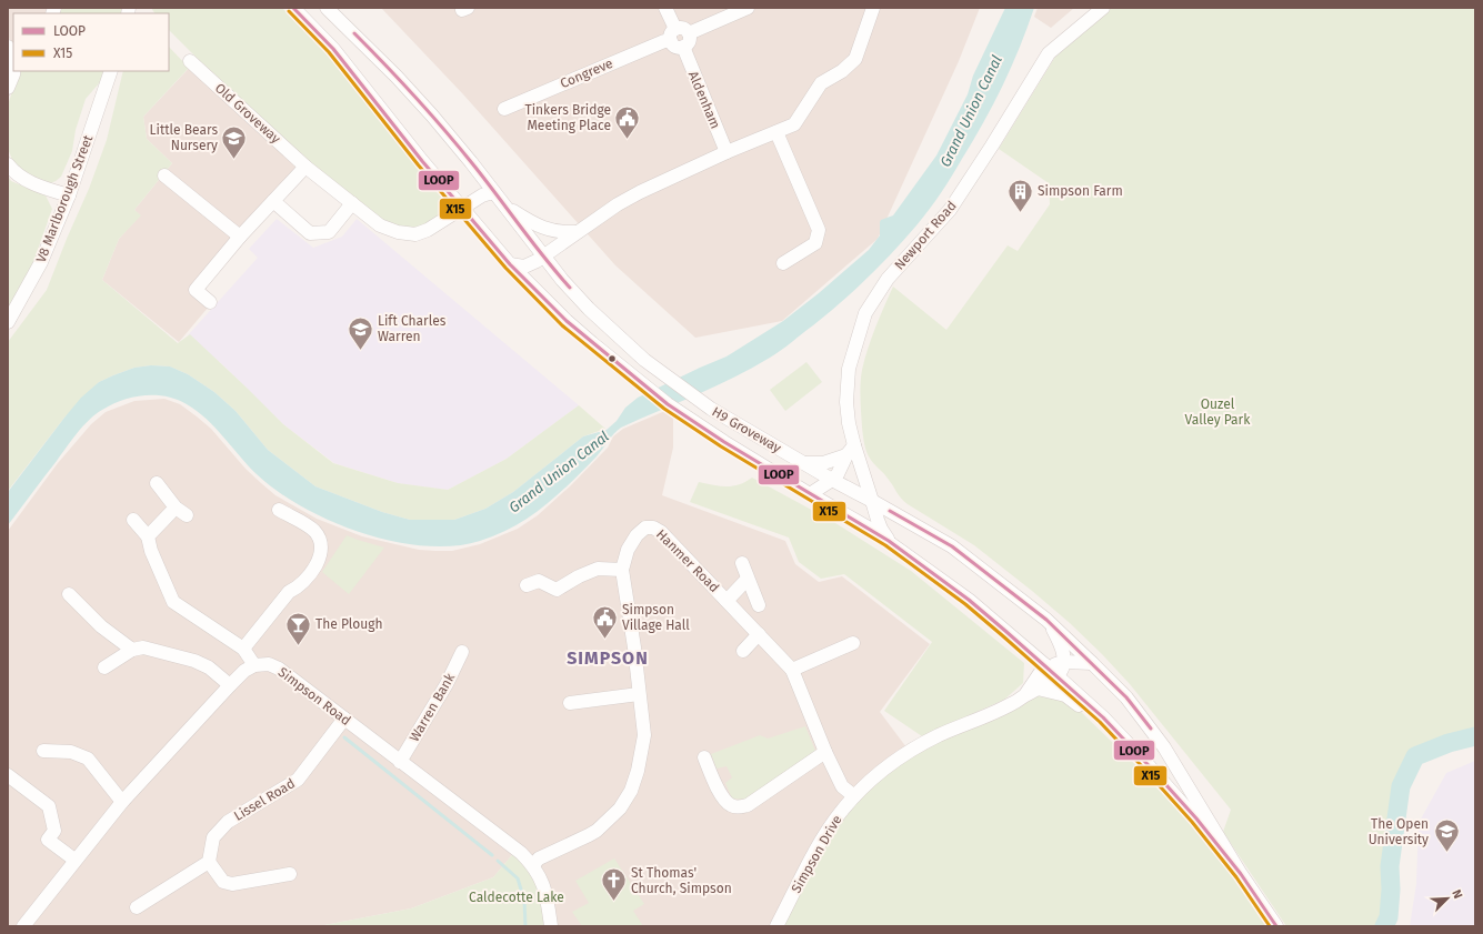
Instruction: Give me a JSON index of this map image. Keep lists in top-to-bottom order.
{
  "streets": {
    "street": [
      "Congreve",
      "Aldenham",
      "Old Groveway",
      "V8 Marlborough Street",
      "Newport Road",
      "H9 Groveway",
      "Hanmer Road",
      "Simpson Road",
      "Warren Bank",
      "Lissel Road",
      "Simpson Drive"
    ]
  },
  "crossings": [
    ["Congreve", "Aldenham"],
    ["Old Groveway", "H9 Groveway"],
    ["Newport Road", "H9 Groveway"],
    ["H9 Groveway", "Simpson Drive"],
    ["Hanmer Road", "Simpson Road"],
    ["Hanmer Road", "Simpson Drive"],
    ["Simpson Road", "Warren Bank"],
    ["Simpson Road", "Lissel Road"]
  ],
  "districts": ["SIMPSON"],
  "water": ["Grand Union Canal"],
  "parks": ["Ouzel Valley Park", "Caldecotte Lake"],
  "places": {
    "public building": ["Tinkers Bridge Meeting Place", "Simpson Village Hall"],
    "school or university": ["Little Bears Nursery", "Lift Charles Warren", "The Open University"],
    "building": ["Simpson Farm"],
    "bar": ["The Plough"],
    "church": ["St Thomas' Church, Simpson"]
  },
  "lines": ["transit line LOOP", "transit line X15"],
  "legend": ["LOOP", "X15"],
  "north": "top right"
}
